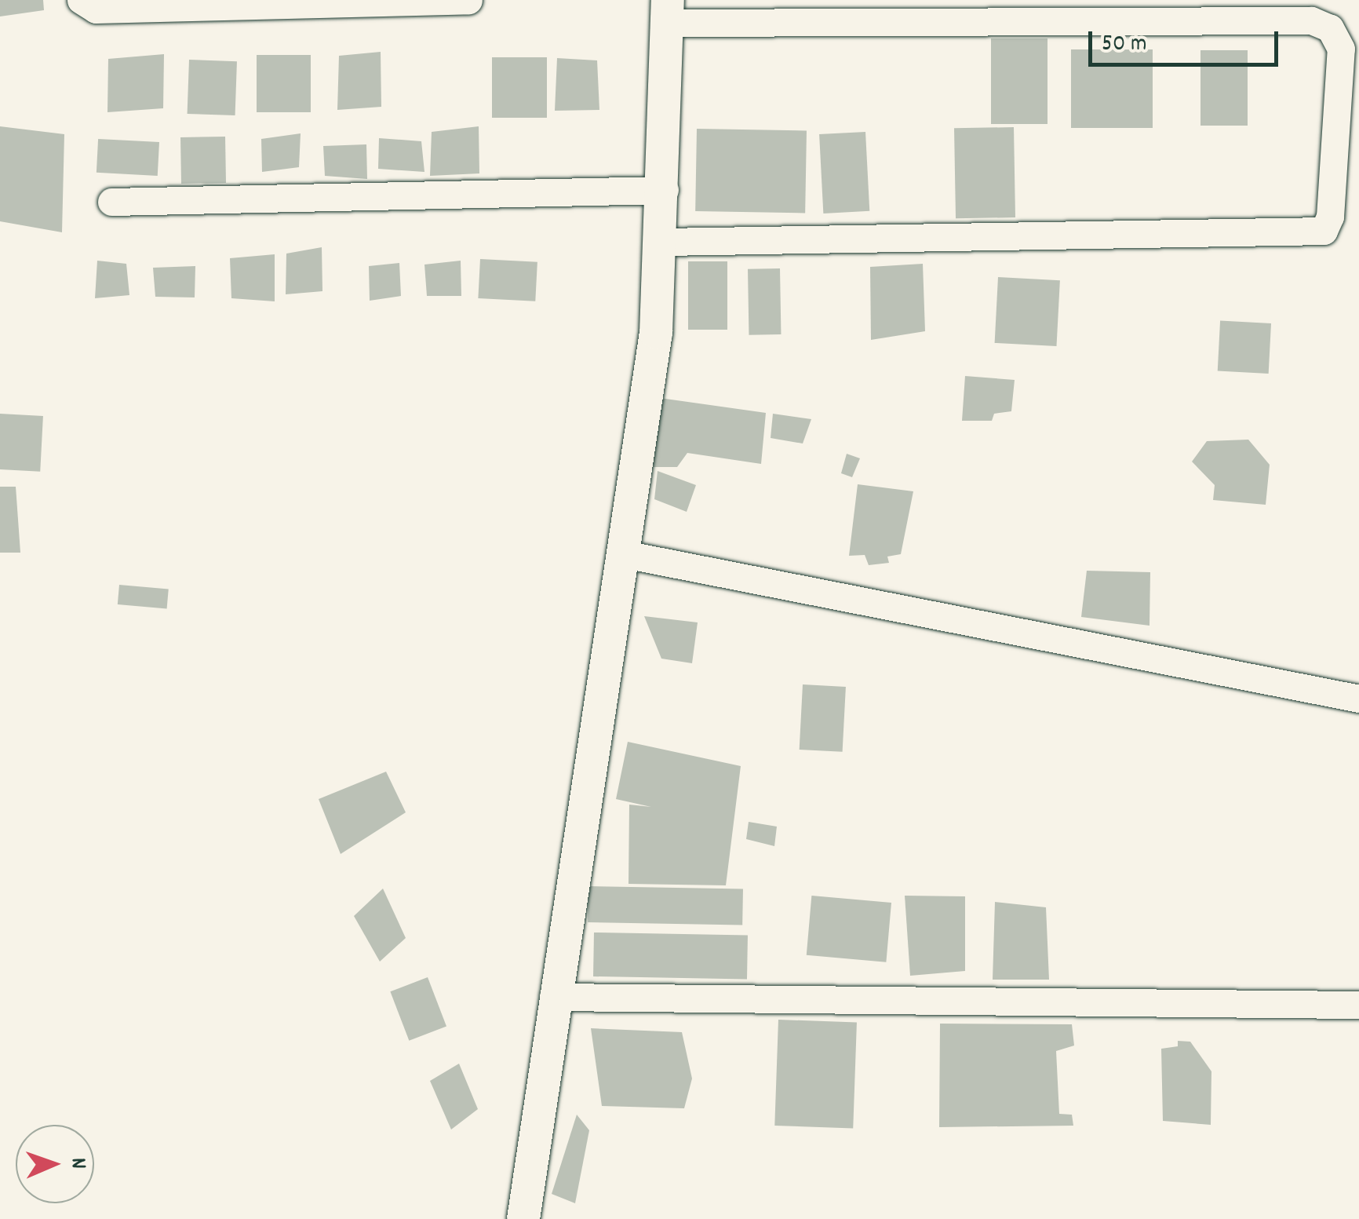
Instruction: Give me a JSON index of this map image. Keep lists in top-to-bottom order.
{
  "scale_bar": "50 m",
  "north": "right"
}
